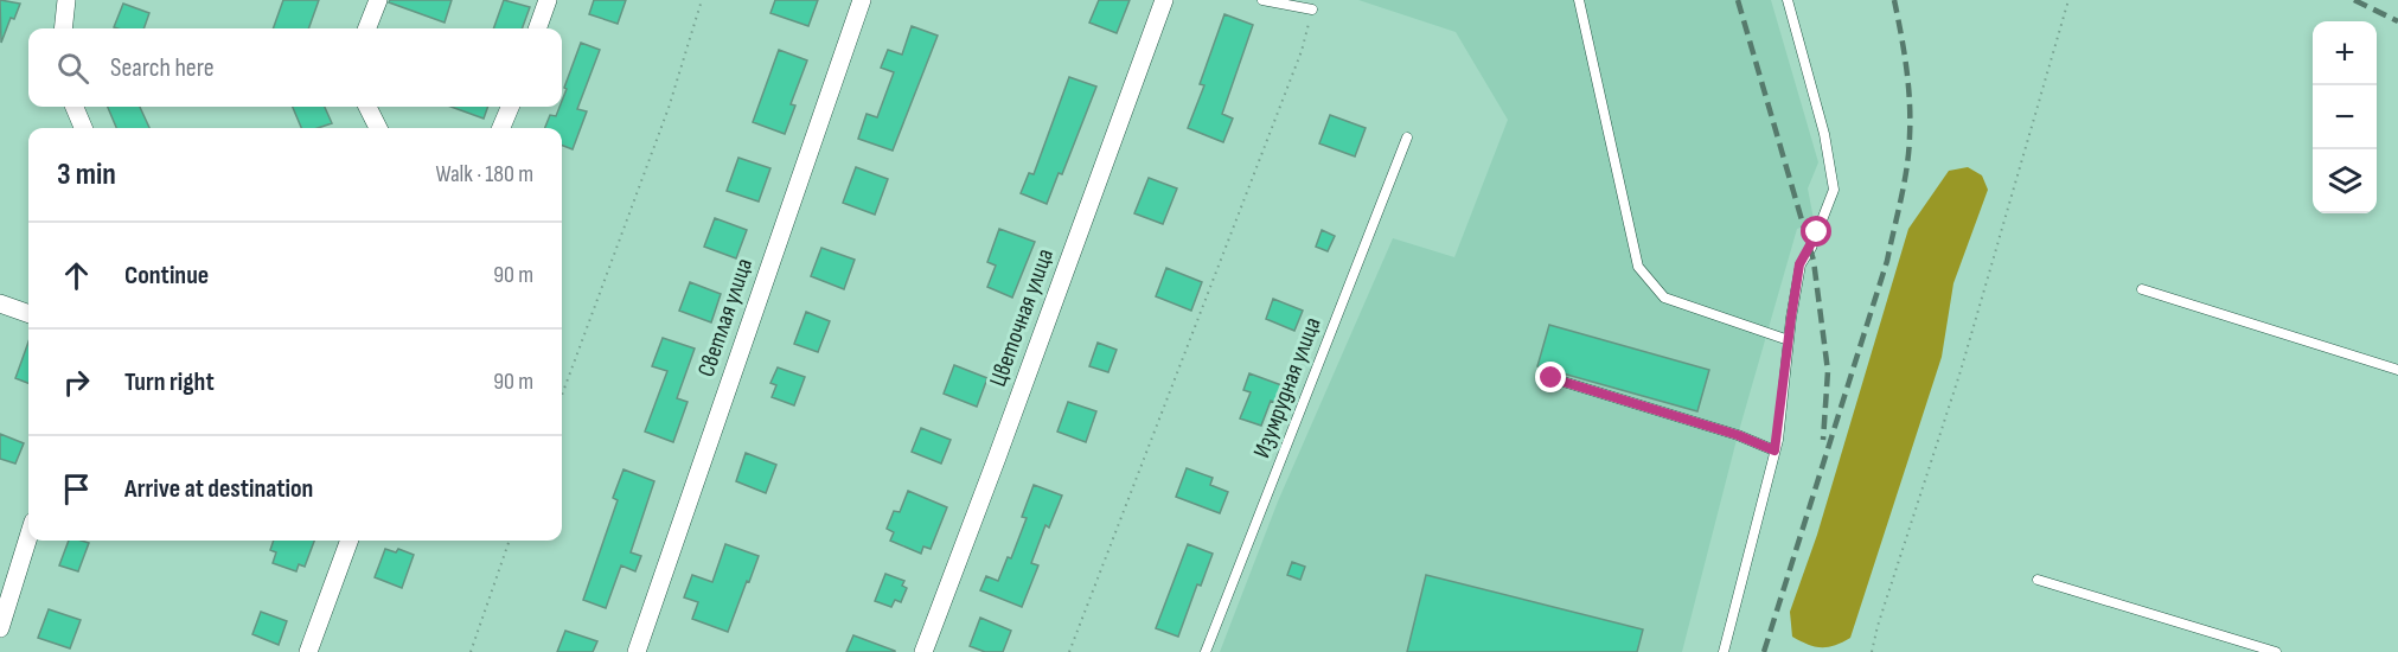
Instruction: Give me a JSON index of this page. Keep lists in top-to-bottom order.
{
  "streets": {
    "street": ["Светлая улица", "Цветочная улица"],
    "lane": ["Изумрудная улица"]
  },
  "page": {
    "map_buttons": ["+", "−"],
    "search": "Search here",
    "heading": ["3 min", "Walk · 180 m"],
    "list": [
      ["Continue", "90 m"],
      ["Turn right", "90 m"],
      "Arrive at destination"
    ]
  }
}
